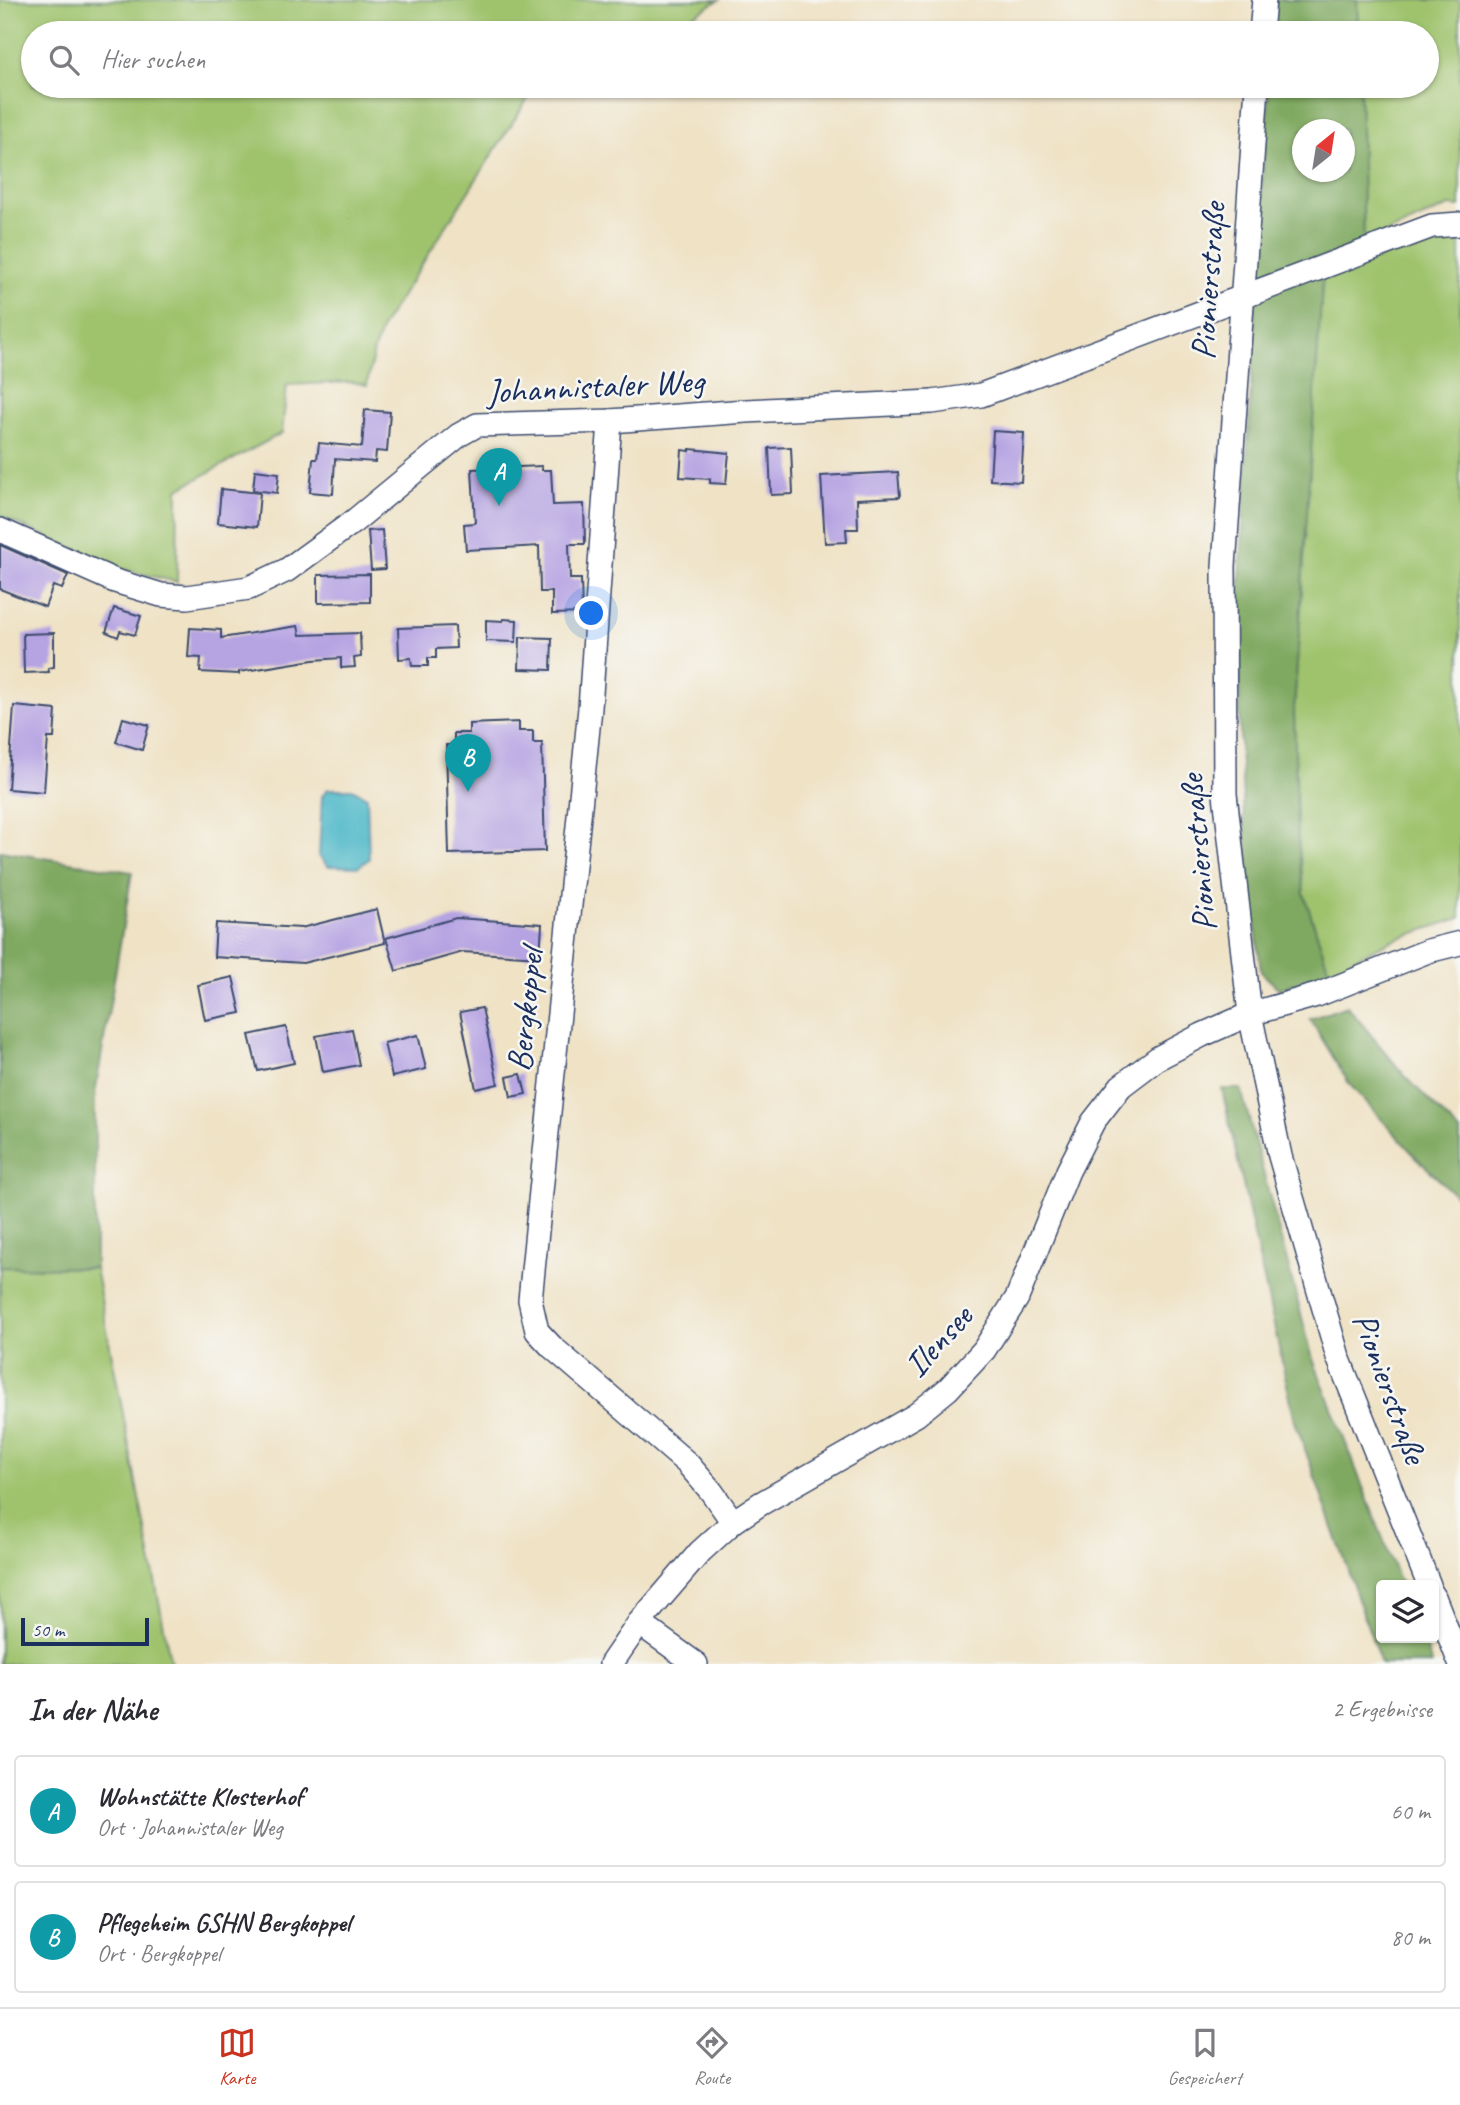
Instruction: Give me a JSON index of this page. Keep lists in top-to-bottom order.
{
  "streets": {
    "street": [
      "Pionierstraße",
      "Johannistaler Weg",
      "Bergkoppel",
      "Ilensee"
    ]
  },
  "crossings": [
    ["Pionierstraße", "Johannistaler Weg"],
    ["Pionierstraße", "Ilensee"],
    ["Johannistaler Weg", "Bergkoppel"],
    ["Bergkoppel", "Ilensee"]
  ],
  "scale_bar": "50 m",
  "north": "top right",
  "page": {
    "search": "Hier suchen",
    "pins": ["A", "B"],
    "scale": "50 m",
    "heading": ["In der Nähe", "2 Ergebnisse"],
    "list": [
      {
        "mark": "A",
        "name": "Wohnstätte Klosterhof",
        "note": "Ort · Johannistaler Weg",
        "value": "60 m"
      },
      {
        "mark": "B",
        "name": "Pflegeheim GSHN Bergkoppel",
        "note": "Ort · Bergkoppel",
        "value": "80 m"
      }
    ],
    "nav": ["Karte", "Route", "Gespeichert"]
  }
}
